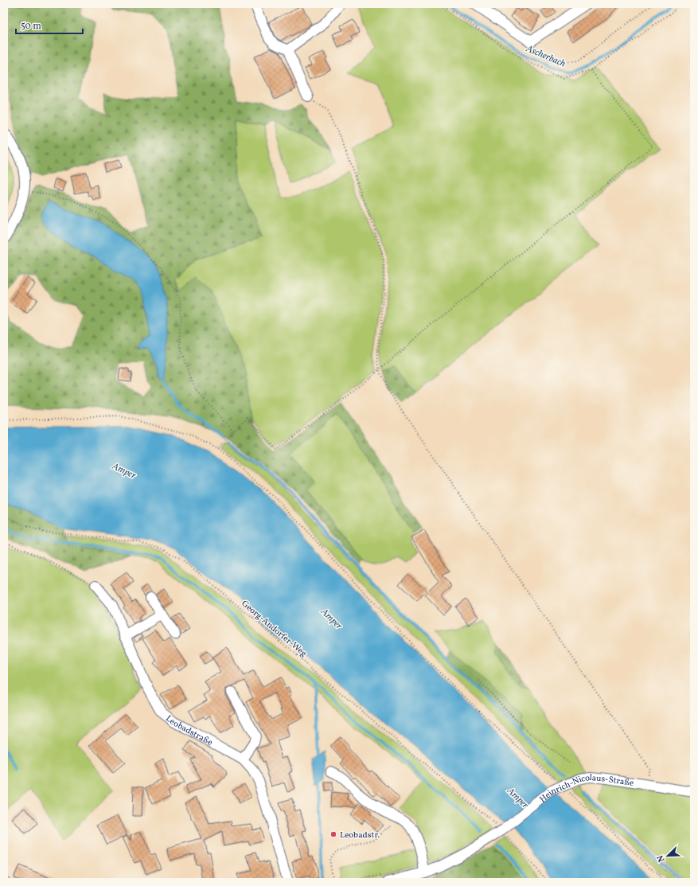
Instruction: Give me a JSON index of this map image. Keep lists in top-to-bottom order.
{
  "streets": {
    "street": ["Leobadstraße", "Heinrich-Nicolaus-Straße"],
    "path": ["Georg-Andorfer-Weg"]
  },
  "crossings": [
    ["Georg-Andorfer-Weg", "Heinrich-Nicolaus-Straße"]
  ],
  "water": ["Ascherbach", "Amper"],
  "places": ["Leobadstr."],
  "scale_bar": "50 m",
  "north": "bottom left"
}
